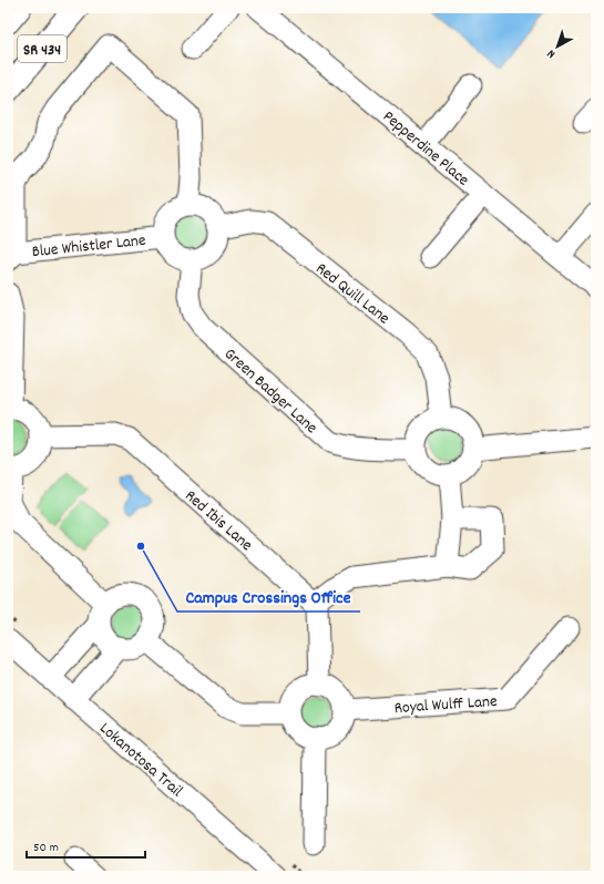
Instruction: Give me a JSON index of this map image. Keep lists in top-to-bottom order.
{
  "streets": {
    "main road": ["SR 434"],
    "street": [
      "Pepperdine Place",
      "Blue Whistler Lane",
      "Red Quill Lane",
      "Green Badger Lane",
      "Red Ibis Lane",
      "Royal Wulff Lane",
      "Lokanotosa Trail"
    ]
  },
  "crossings": [
    ["Blue Whistler Lane", "Red Quill Lane"],
    ["Blue Whistler Lane", "Green Badger Lane"],
    ["Red Quill Lane", "Green Badger Lane"]
  ],
  "places": ["Campus Crossings Office"],
  "scale_bar": "50 m",
  "north": "bottom left"
}
